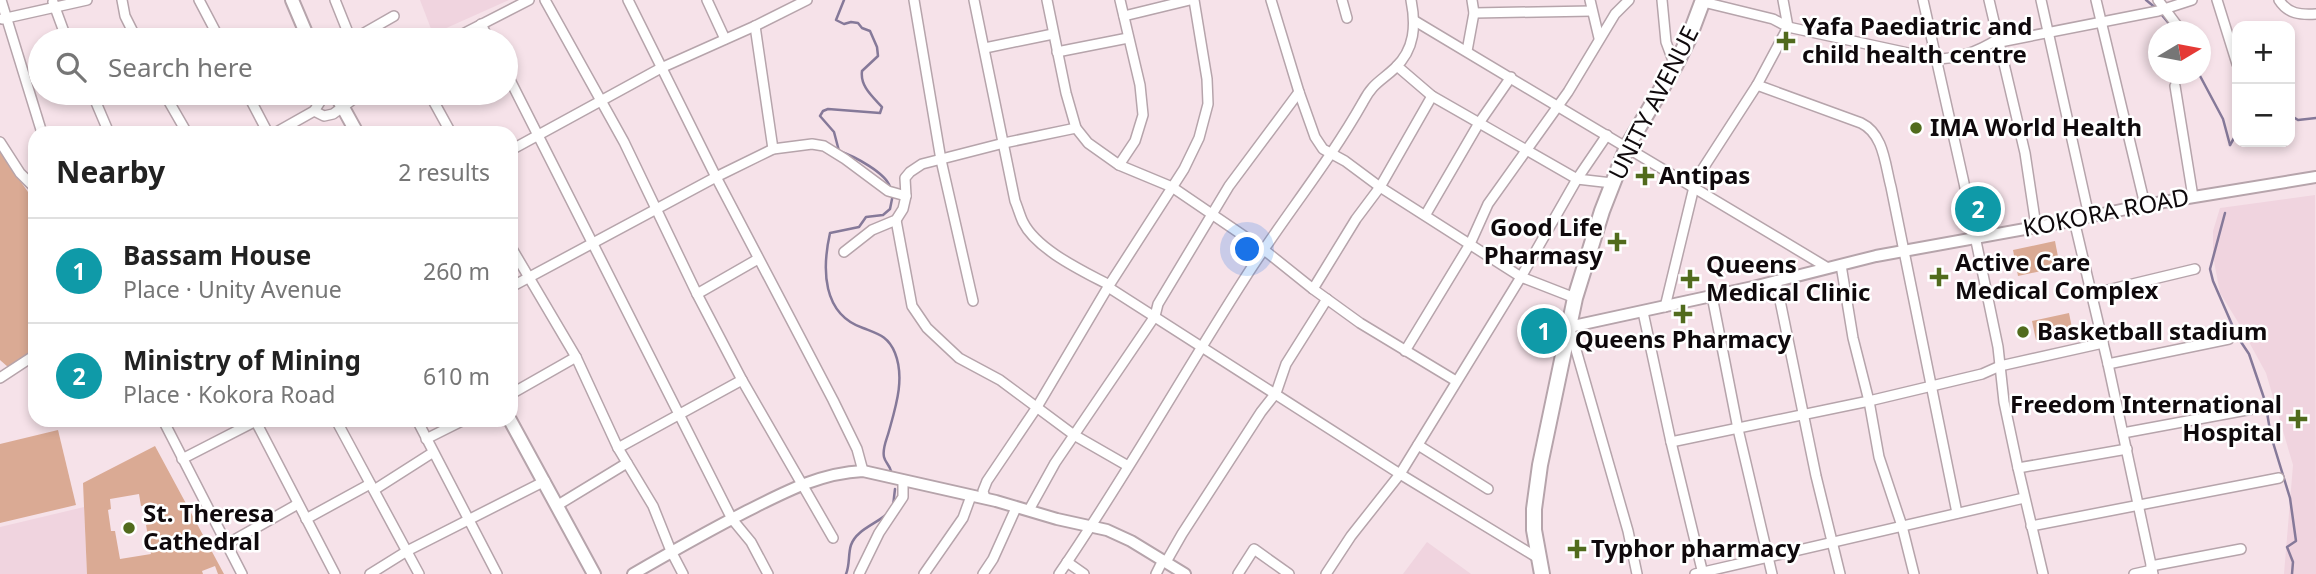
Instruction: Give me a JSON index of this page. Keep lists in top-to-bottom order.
{
  "streets": {
    "main road": ["UNITY AVENUE"],
    "street": ["KOKORA ROAD"]
  },
  "crossings": [
    ["UNITY AVENUE", "KOKORA ROAD"]
  ],
  "places": {
    "health": [
      "Yafa Paediatric and child health centre",
      "Antipas",
      "Good Life Pharmasy",
      "Active Care Medical Complex",
      "Queens Medical Clinic",
      "Queens Pharmacy",
      "Freedom International Hospital",
      "Typhor pharmacy"
    ],
    "other": ["IMA World Health", "Basketball stadium", "St. Theresa Cathedral"]
  },
  "north": "right",
  "page": {
    "map_buttons": ["+", "−"],
    "search": "Search here",
    "heading": ["Nearby", "2 results"],
    "pins": ["2", "1"],
    "list": [
      {
        "mark": "1",
        "name": "Bassam House",
        "note": "Place · Unity Avenue",
        "value": "260 m"
      },
      {
        "mark": "2",
        "name": "Ministry of Mining",
        "note": "Place · Kokora Road",
        "value": "610 m"
      }
    ]
  }
}
